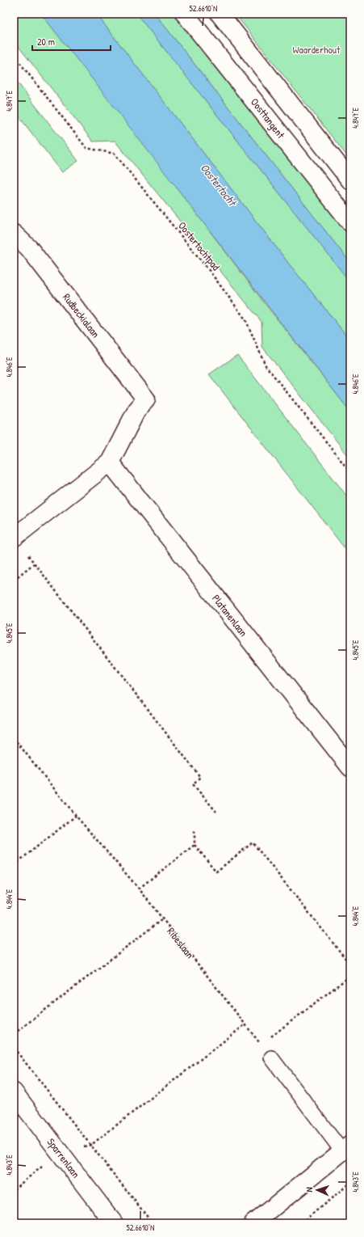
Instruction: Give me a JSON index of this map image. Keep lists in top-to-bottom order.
{
  "streets": {
    "street": [
      "Oosttangent",
      "Rudbeckialaan",
      "Platanenlaan",
      "Sparrenlaan"
    ],
    "path": ["Oostertochtpad", "Ribeslaan"]
  },
  "crossings": [
    ["Rudbeckialaan", "Platanenlaan"]
  ],
  "water": ["Oostertocht"],
  "parks": ["Waarderhout"],
  "scale_bar": "20 m",
  "north": "left",
  "coordinates": [
    "52.6610°N",
    "4.847°E",
    "4.846°E",
    "4.845°E",
    "4.844°E",
    "4.843°E"
  ]
}
